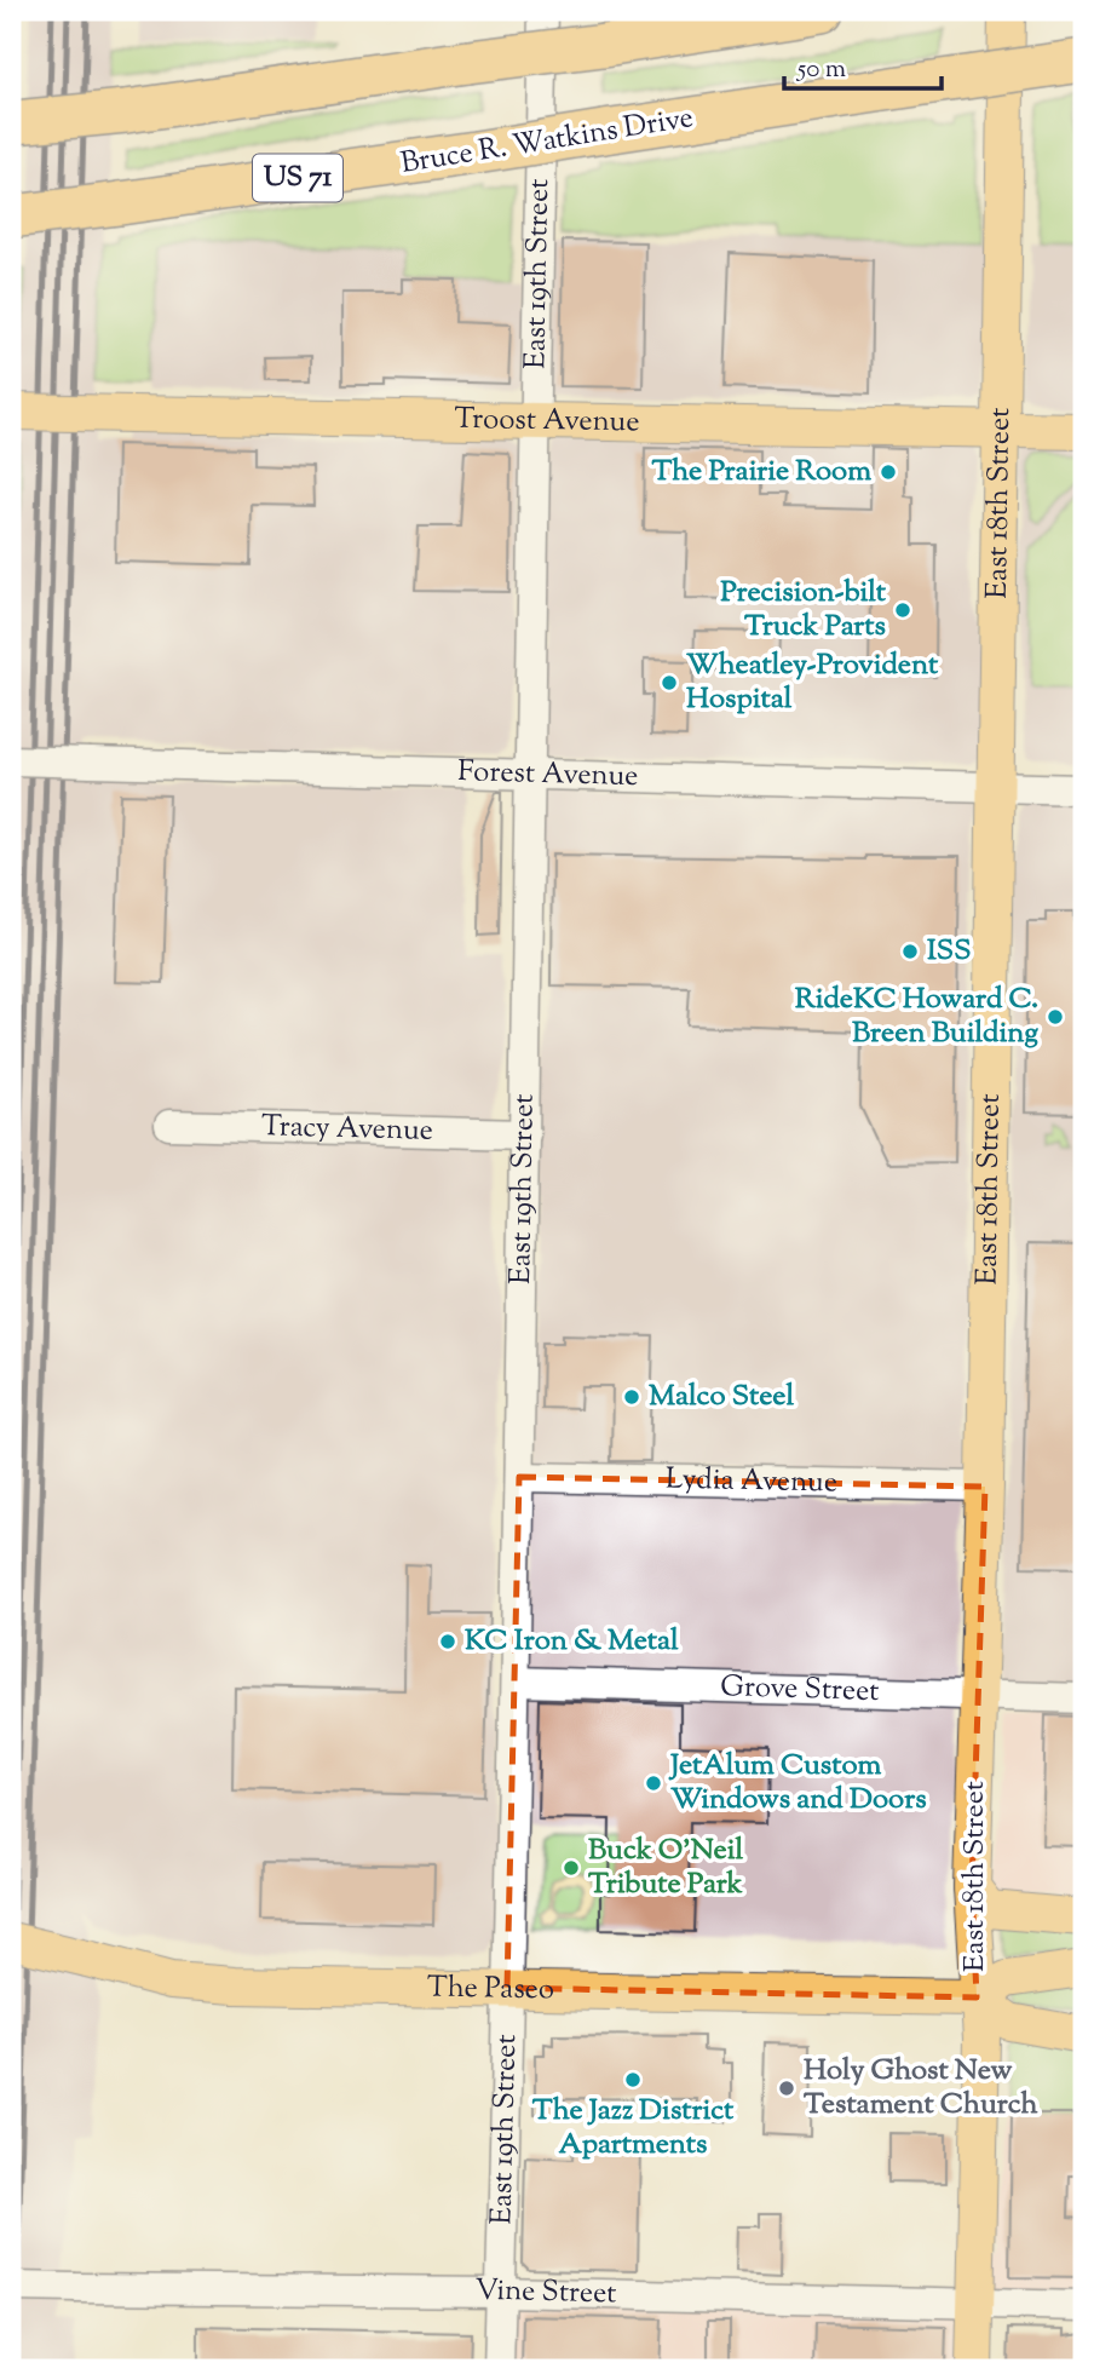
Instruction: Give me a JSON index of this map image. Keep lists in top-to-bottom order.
{
  "streets": {
    "highway": ["Bruce R. Watkins Drive", "US 71"],
    "main road": ["Troost Avenue", "East 18th Street", "The Paseo"],
    "street": [
      "East 19th Street",
      "Forest Avenue",
      "Tracy Avenue",
      "Lydia Avenue",
      "Grove Street",
      "Vine Street"
    ]
  },
  "crossings": [
    ["East 19th Street", "Troost Avenue"],
    ["East 19th Street", "Forest Avenue"],
    ["East 19th Street", "Tracy Avenue"],
    ["East 19th Street", "Lydia Avenue"],
    ["East 19th Street", "Grove Street"],
    ["East 19th Street", "The Paseo"],
    ["East 19th Street", "Vine Street"],
    ["Troost Avenue", "East 18th Street"],
    ["East 18th Street", "Forest Avenue"],
    ["East 18th Street", "Lydia Avenue"],
    ["East 18th Street", "Grove Street"],
    ["East 18th Street", "The Paseo"],
    ["East 18th Street", "Vine Street"]
  ],
  "places": [
    "The Prairie Room",
    "Precision-bilt Truck Parts",
    "Wheatley-Provident Hospital",
    "ISS",
    "RideKC Howard C. Breen Building",
    "Malco Steel",
    "KC Iron & Metal",
    "JetAlum Custom Windows and Doors",
    "Buck O'Neil Tribute Park",
    "The Jazz District Apartments",
    "Holy Ghost New Testament Church"
  ],
  "scale_bar": "50 m"
}
